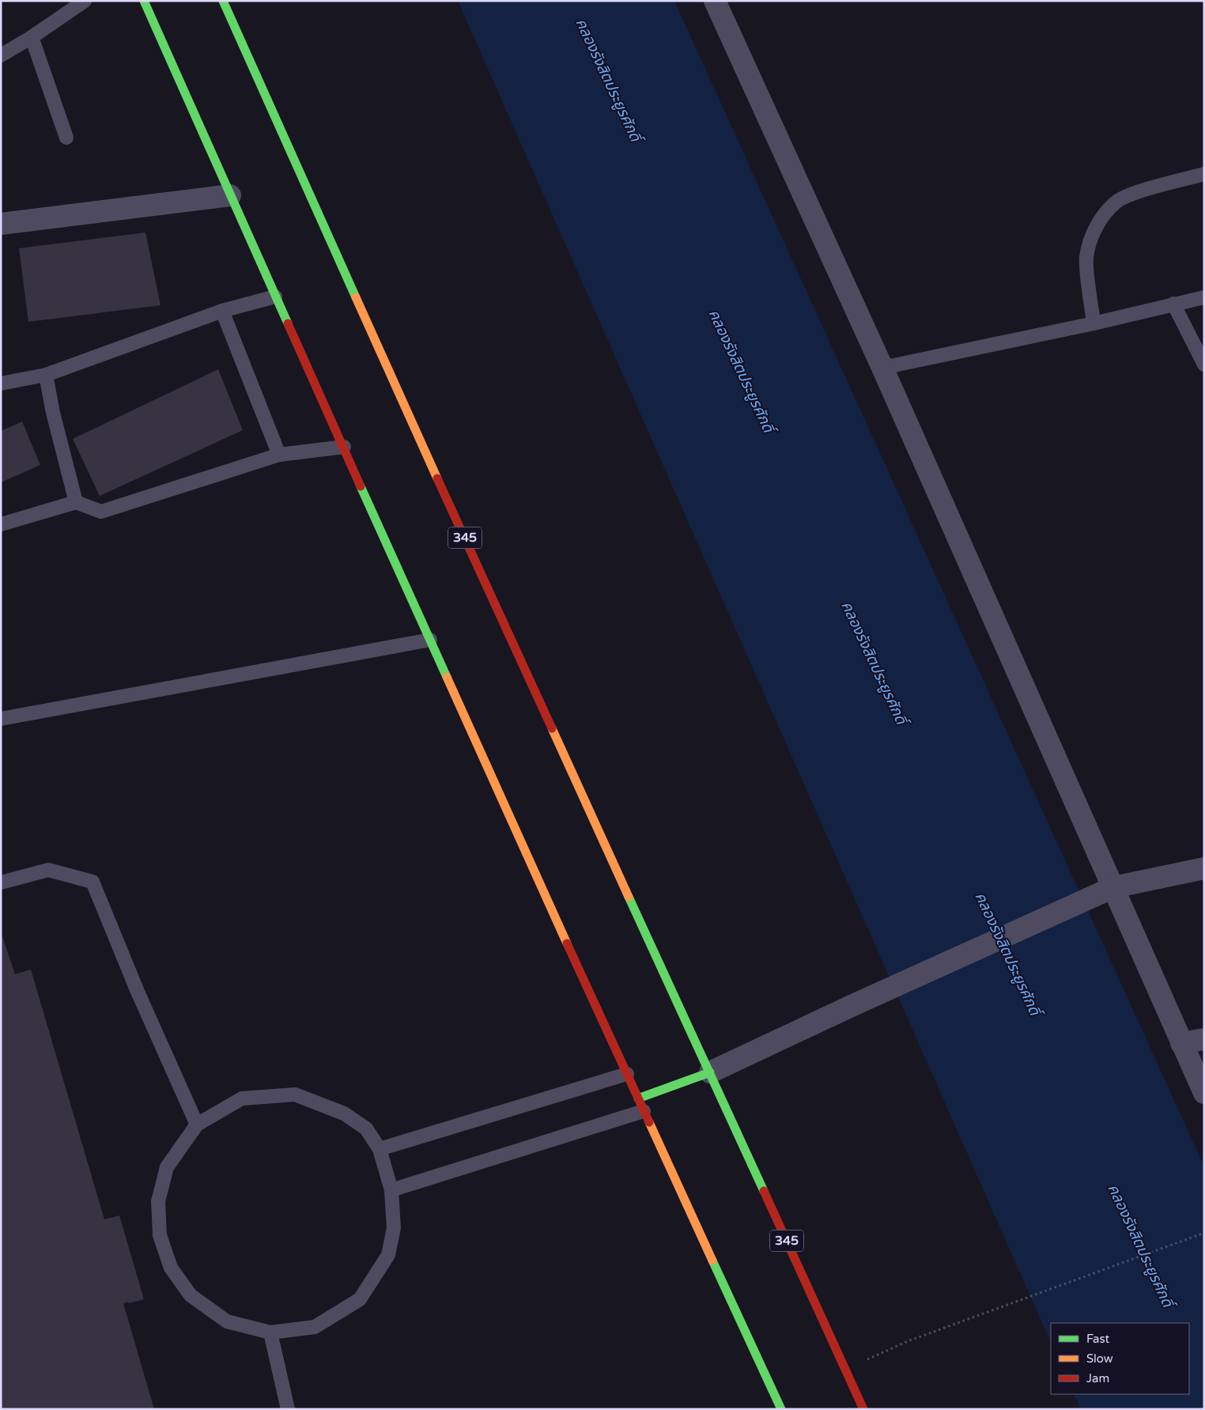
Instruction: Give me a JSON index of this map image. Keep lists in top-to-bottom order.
{
  "streets": {
    "main road": ["345"]
  },
  "water": ["คลองรังสิตประยูรศักดิ์"],
  "legend": ["Fast", "Slow", "Jam"]
}
